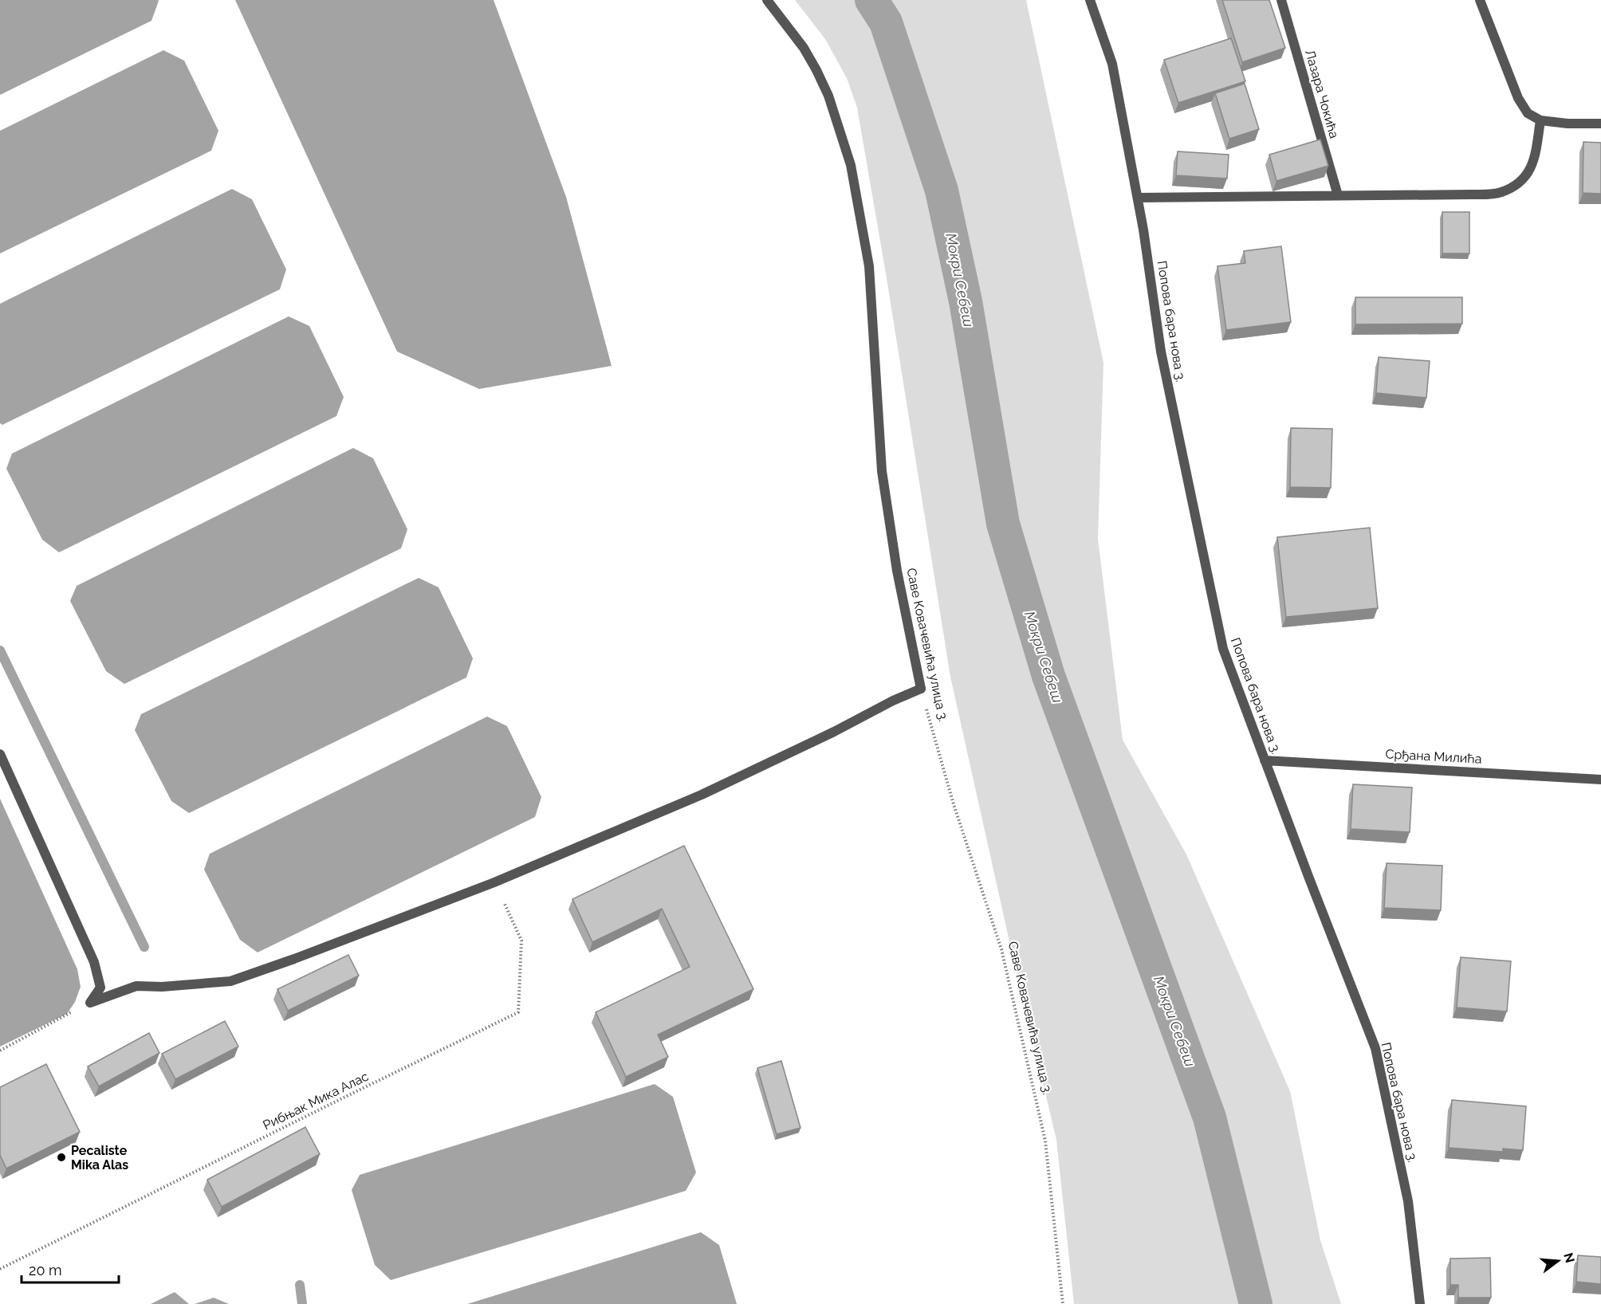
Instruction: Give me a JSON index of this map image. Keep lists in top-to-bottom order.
{
  "streets": {
    "street": [
      "Лазара Чокића",
      "Попова бара нова 3.",
      "Саве Ковачевића улица 3.",
      "Срђана Милића"
    ],
    "path": ["Рибњак Мика Алас"]
  },
  "crossings": [
    ["Попова бара нова 3.", "Срђана Милића"]
  ],
  "water": ["Мокри Себеш"],
  "places": ["Pecaliste Mika Alas"],
  "scale_bar": "20 m",
  "north": "right"
}
